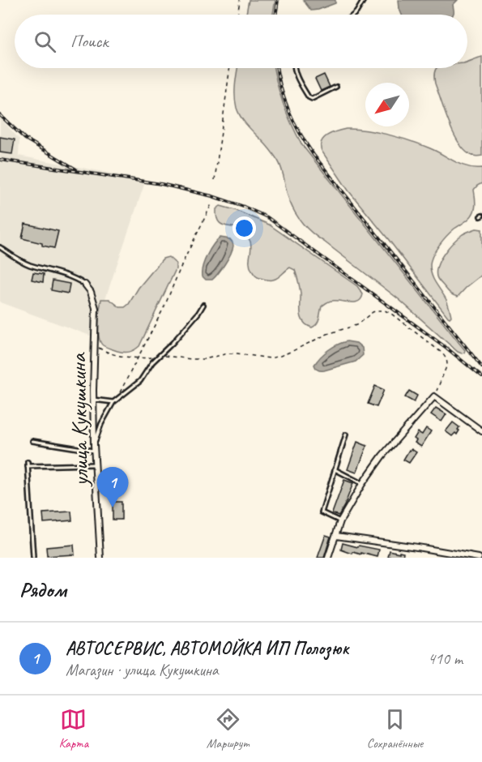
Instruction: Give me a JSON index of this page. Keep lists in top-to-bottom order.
{
  "streets": {
    "street": ["улица Кукушкина"]
  },
  "north": "bottom left",
  "page": {
    "search": "Поиск",
    "pins": "1",
    "heading": "Рядом",
    "list": [
      {
        "mark": "1",
        "name": "АВТОСЕРВИС, АВТОМОЙКА ИП Полозюк",
        "note": "Магазин · улица Кукушкина",
        "value": "410 m"
      }
    ],
    "nav": ["Карта", "Маршрут", "Сохранённые"]
  }
}
